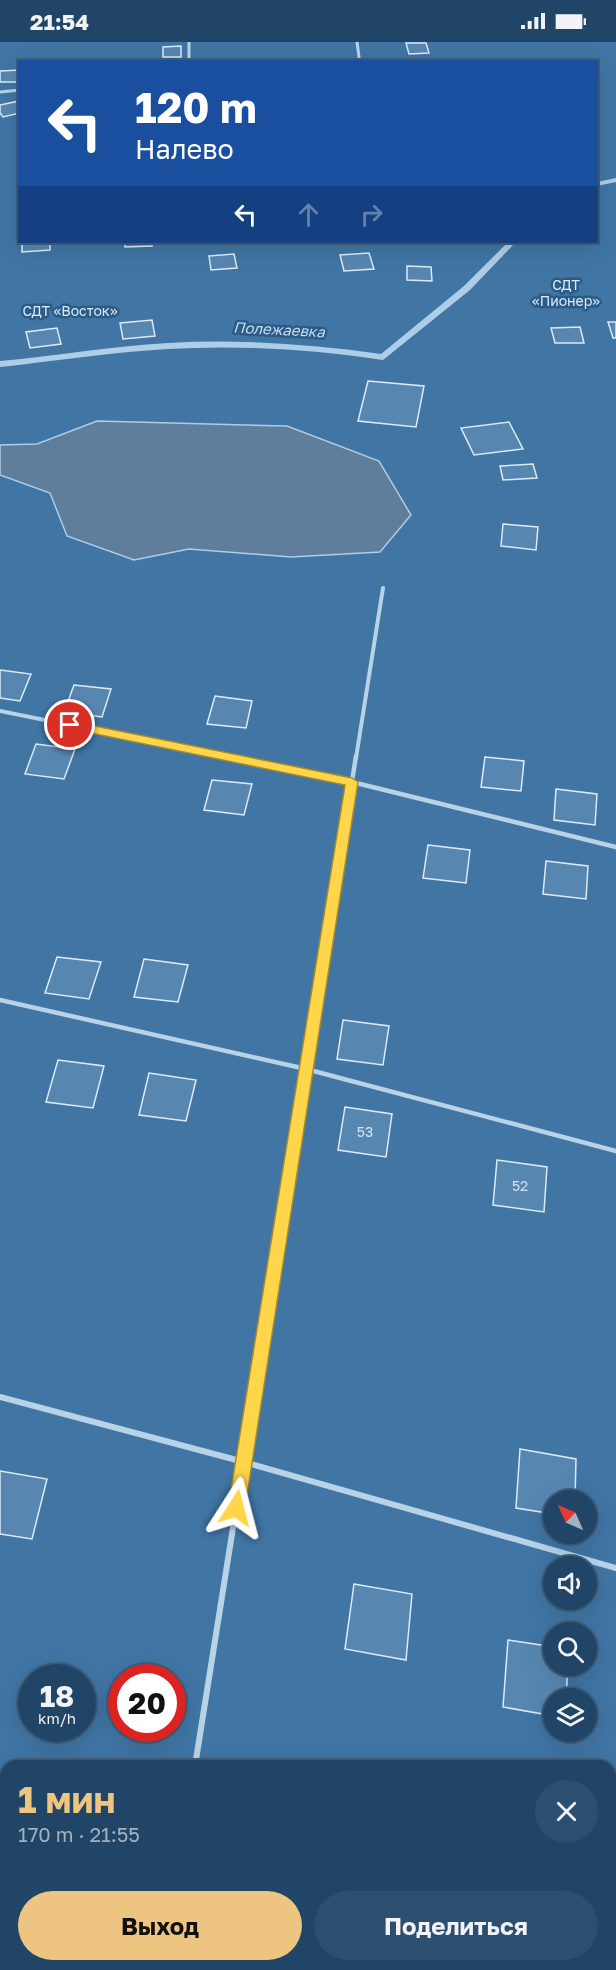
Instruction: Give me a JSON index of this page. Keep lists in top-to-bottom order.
{
  "water": ["Полежаевка"],
  "parks": ["СДТ «Пионер»", "СДТ «Восток»"],
  "house_numbers": ["53", "52"],
  "north": "top left",
  "page": {
    "status": "21:54",
    "turn": ["120 m", "Налево"],
    "speed": "18 km/h",
    "limit": "20",
    "heading": ["1 мин", "170 m · 21:55"],
    "buttons": ["Выход", "Поделиться"]
  }
}
